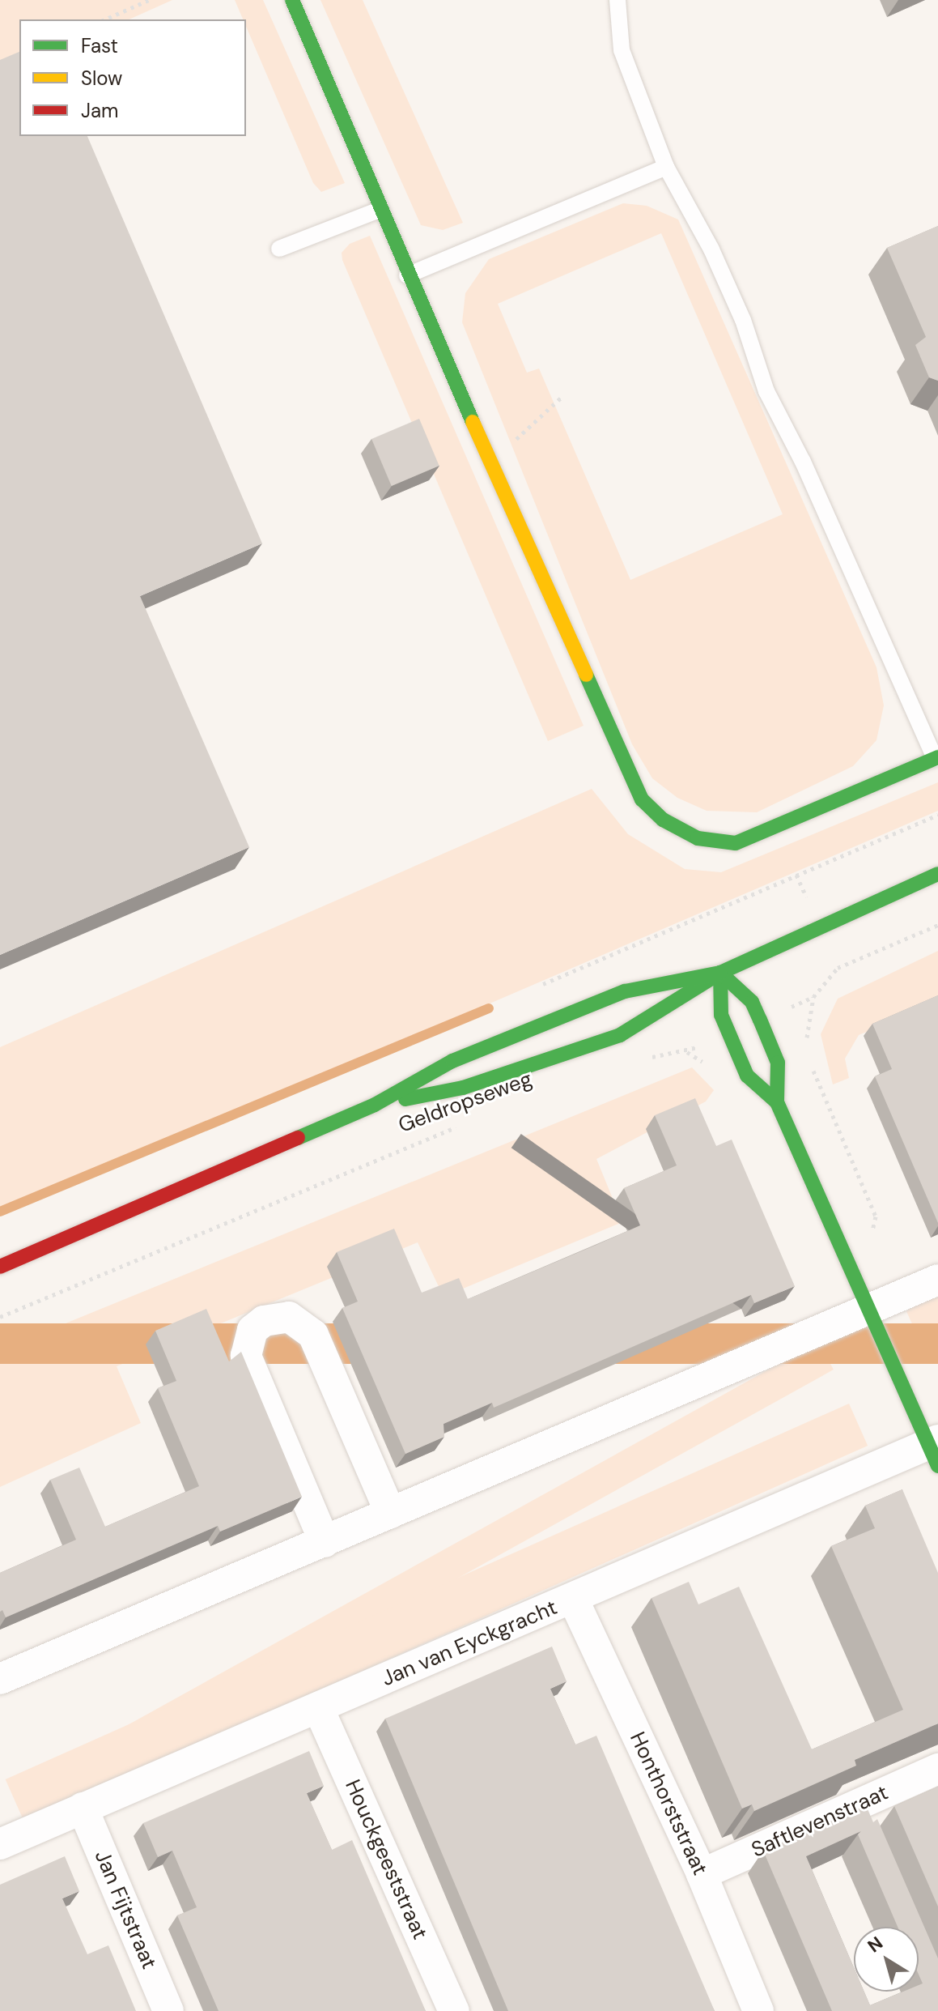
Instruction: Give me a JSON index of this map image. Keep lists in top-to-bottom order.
{
  "streets": {
    "main road": ["Geldropseweg"],
    "street": [
      "Jan van Eyckgracht",
      "Honthorststraat",
      "Saftlevenstraat",
      "Houckgeeststraat",
      "Jan Fijtstraat"
    ]
  },
  "crossings": [
    ["Jan van Eyckgracht", "Honthorststraat"],
    ["Jan van Eyckgracht", "Houckgeeststraat"],
    ["Jan van Eyckgracht", "Jan Fijtstraat"],
    ["Honthorststraat", "Saftlevenstraat"]
  ],
  "legend": ["Fast", "Slow", "Jam"],
  "north": "top left"
}
